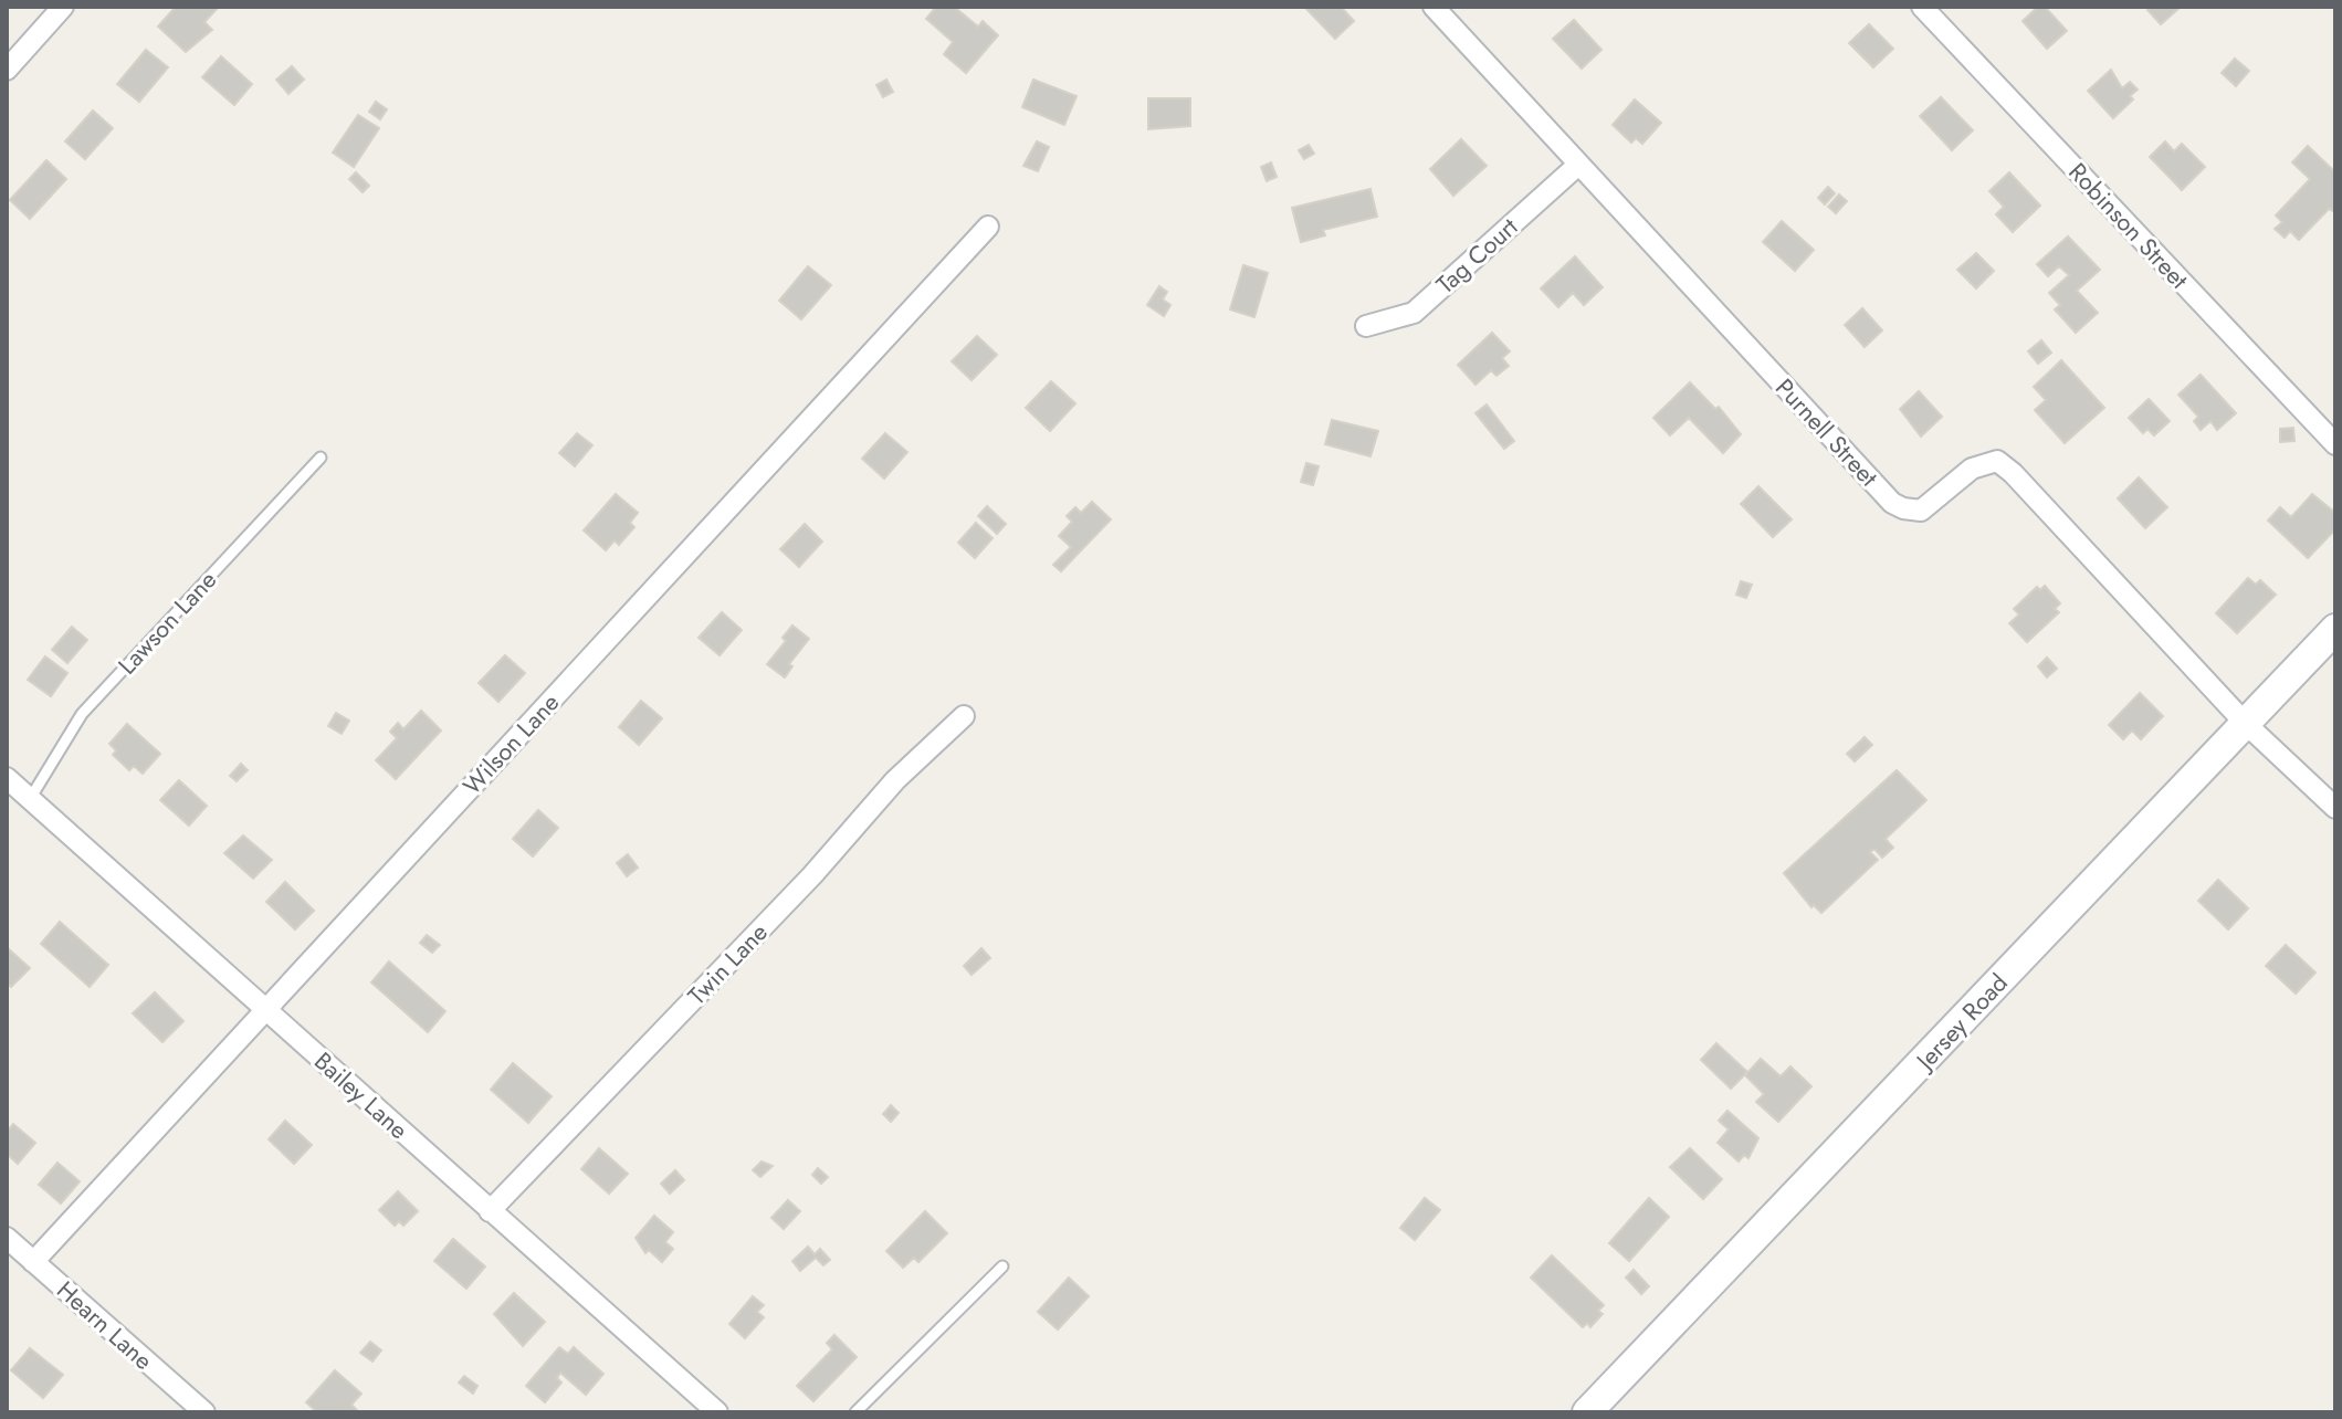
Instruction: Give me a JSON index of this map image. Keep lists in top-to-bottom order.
{
  "streets": {
    "street": [
      "Robinson Street",
      "Tag Court",
      "Purnell Street",
      "Wilson Lane",
      "Twin Lane",
      "Jersey Road",
      "Bailey Lane",
      "Hearn Lane"
    ],
    "lane": ["Lawson Lane"]
  },
  "crossings": [
    ["Tag Court", "Purnell Street"],
    ["Purnell Street", "Jersey Road"],
    ["Lawson Lane", "Bailey Lane"],
    ["Wilson Lane", "Bailey Lane"],
    ["Wilson Lane", "Hearn Lane"],
    ["Twin Lane", "Bailey Lane"]
  ]
}
